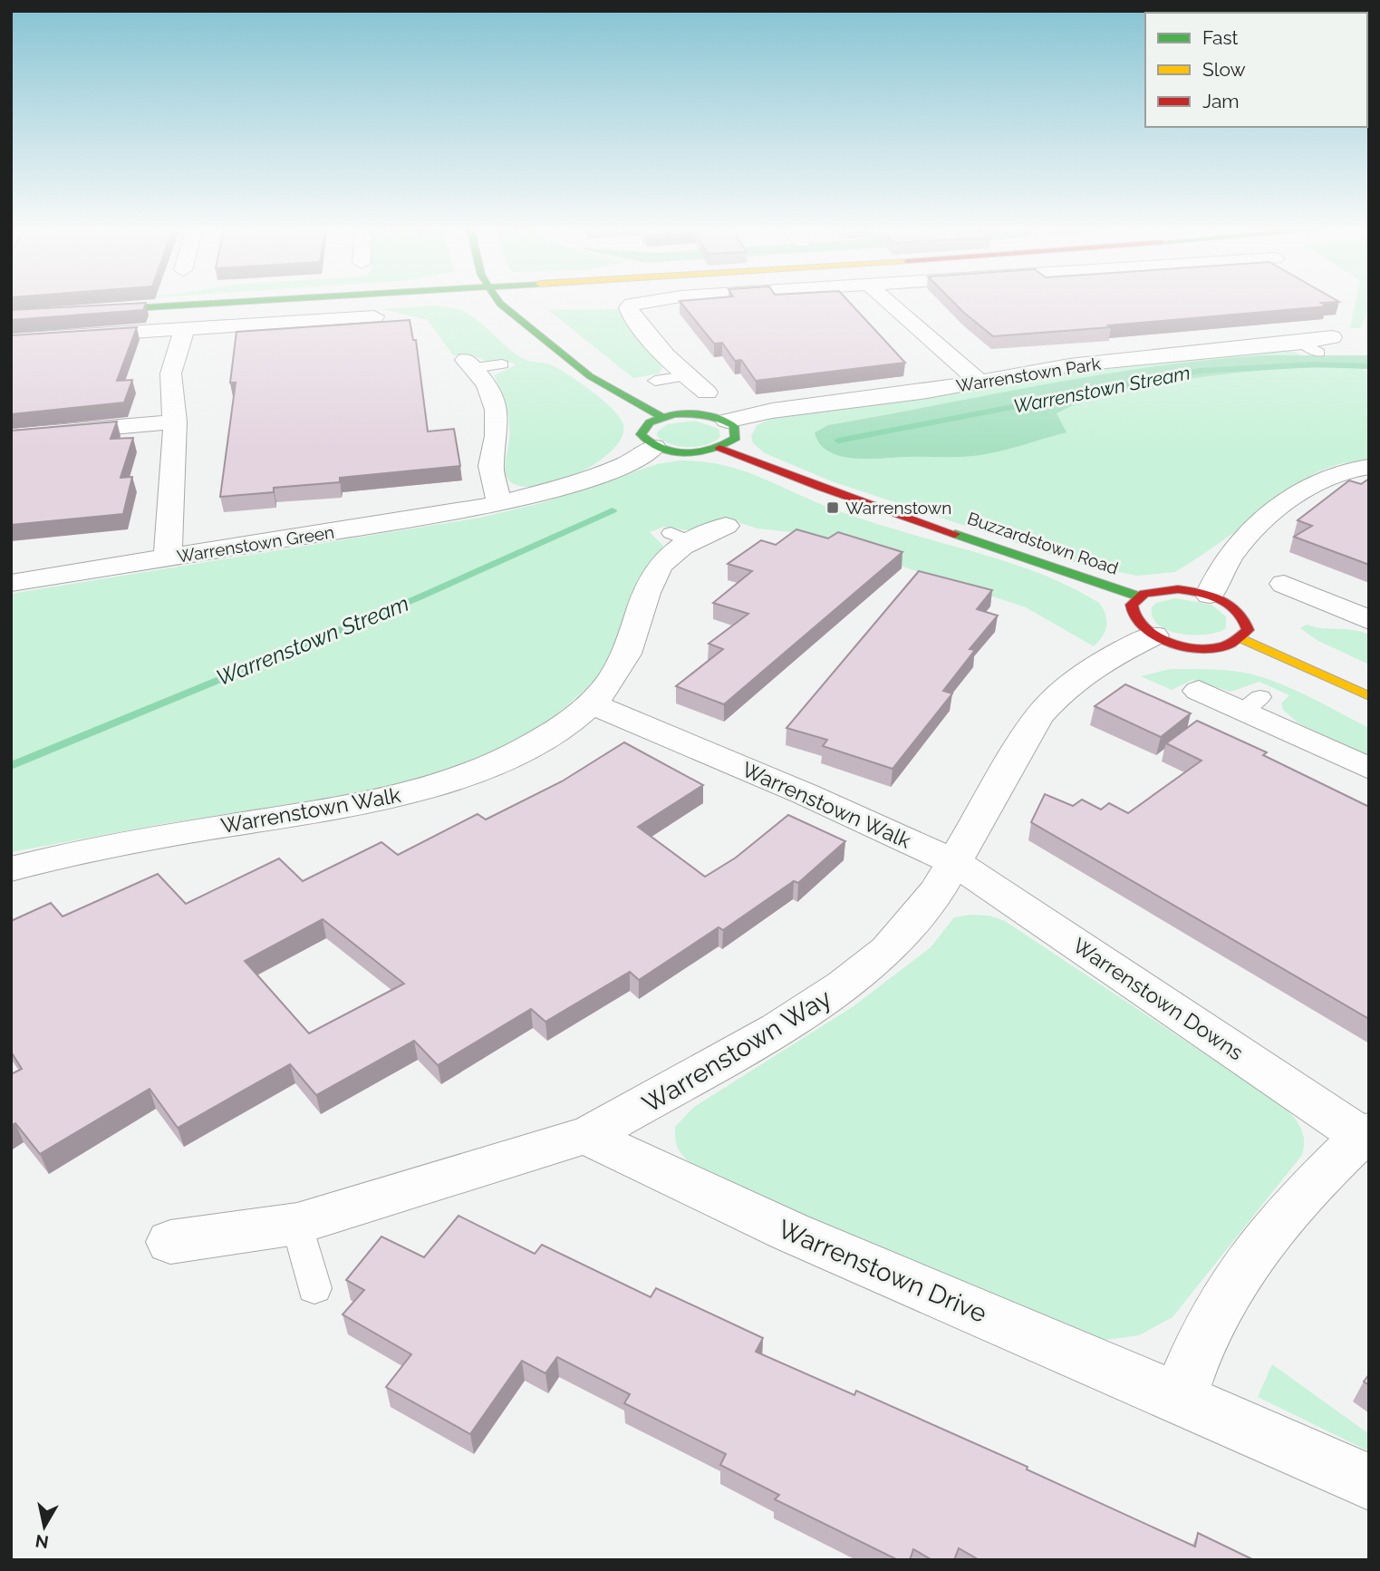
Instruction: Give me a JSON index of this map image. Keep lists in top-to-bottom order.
{
  "streets": {
    "street": [
      "Warrenstown Park",
      "Buzzardstown Road",
      "Warrenstown Green",
      "Warrenstown Walk",
      "Warrenstown Downs",
      "Warrenstown Way",
      "Warrenstown Drive"
    ]
  },
  "crossings": [
    ["Warrenstown Walk", "Warrenstown Downs"],
    ["Warrenstown Walk", "Warrenstown Way"],
    ["Warrenstown Downs", "Warrenstown Way"],
    ["Warrenstown Way", "Warrenstown Drive"]
  ],
  "water": ["Warrenstown Stream"],
  "places": {
    "transit": ["Warrenstown"]
  },
  "legend": ["Fast", "Slow", "Jam"],
  "north": "bottom"
}
